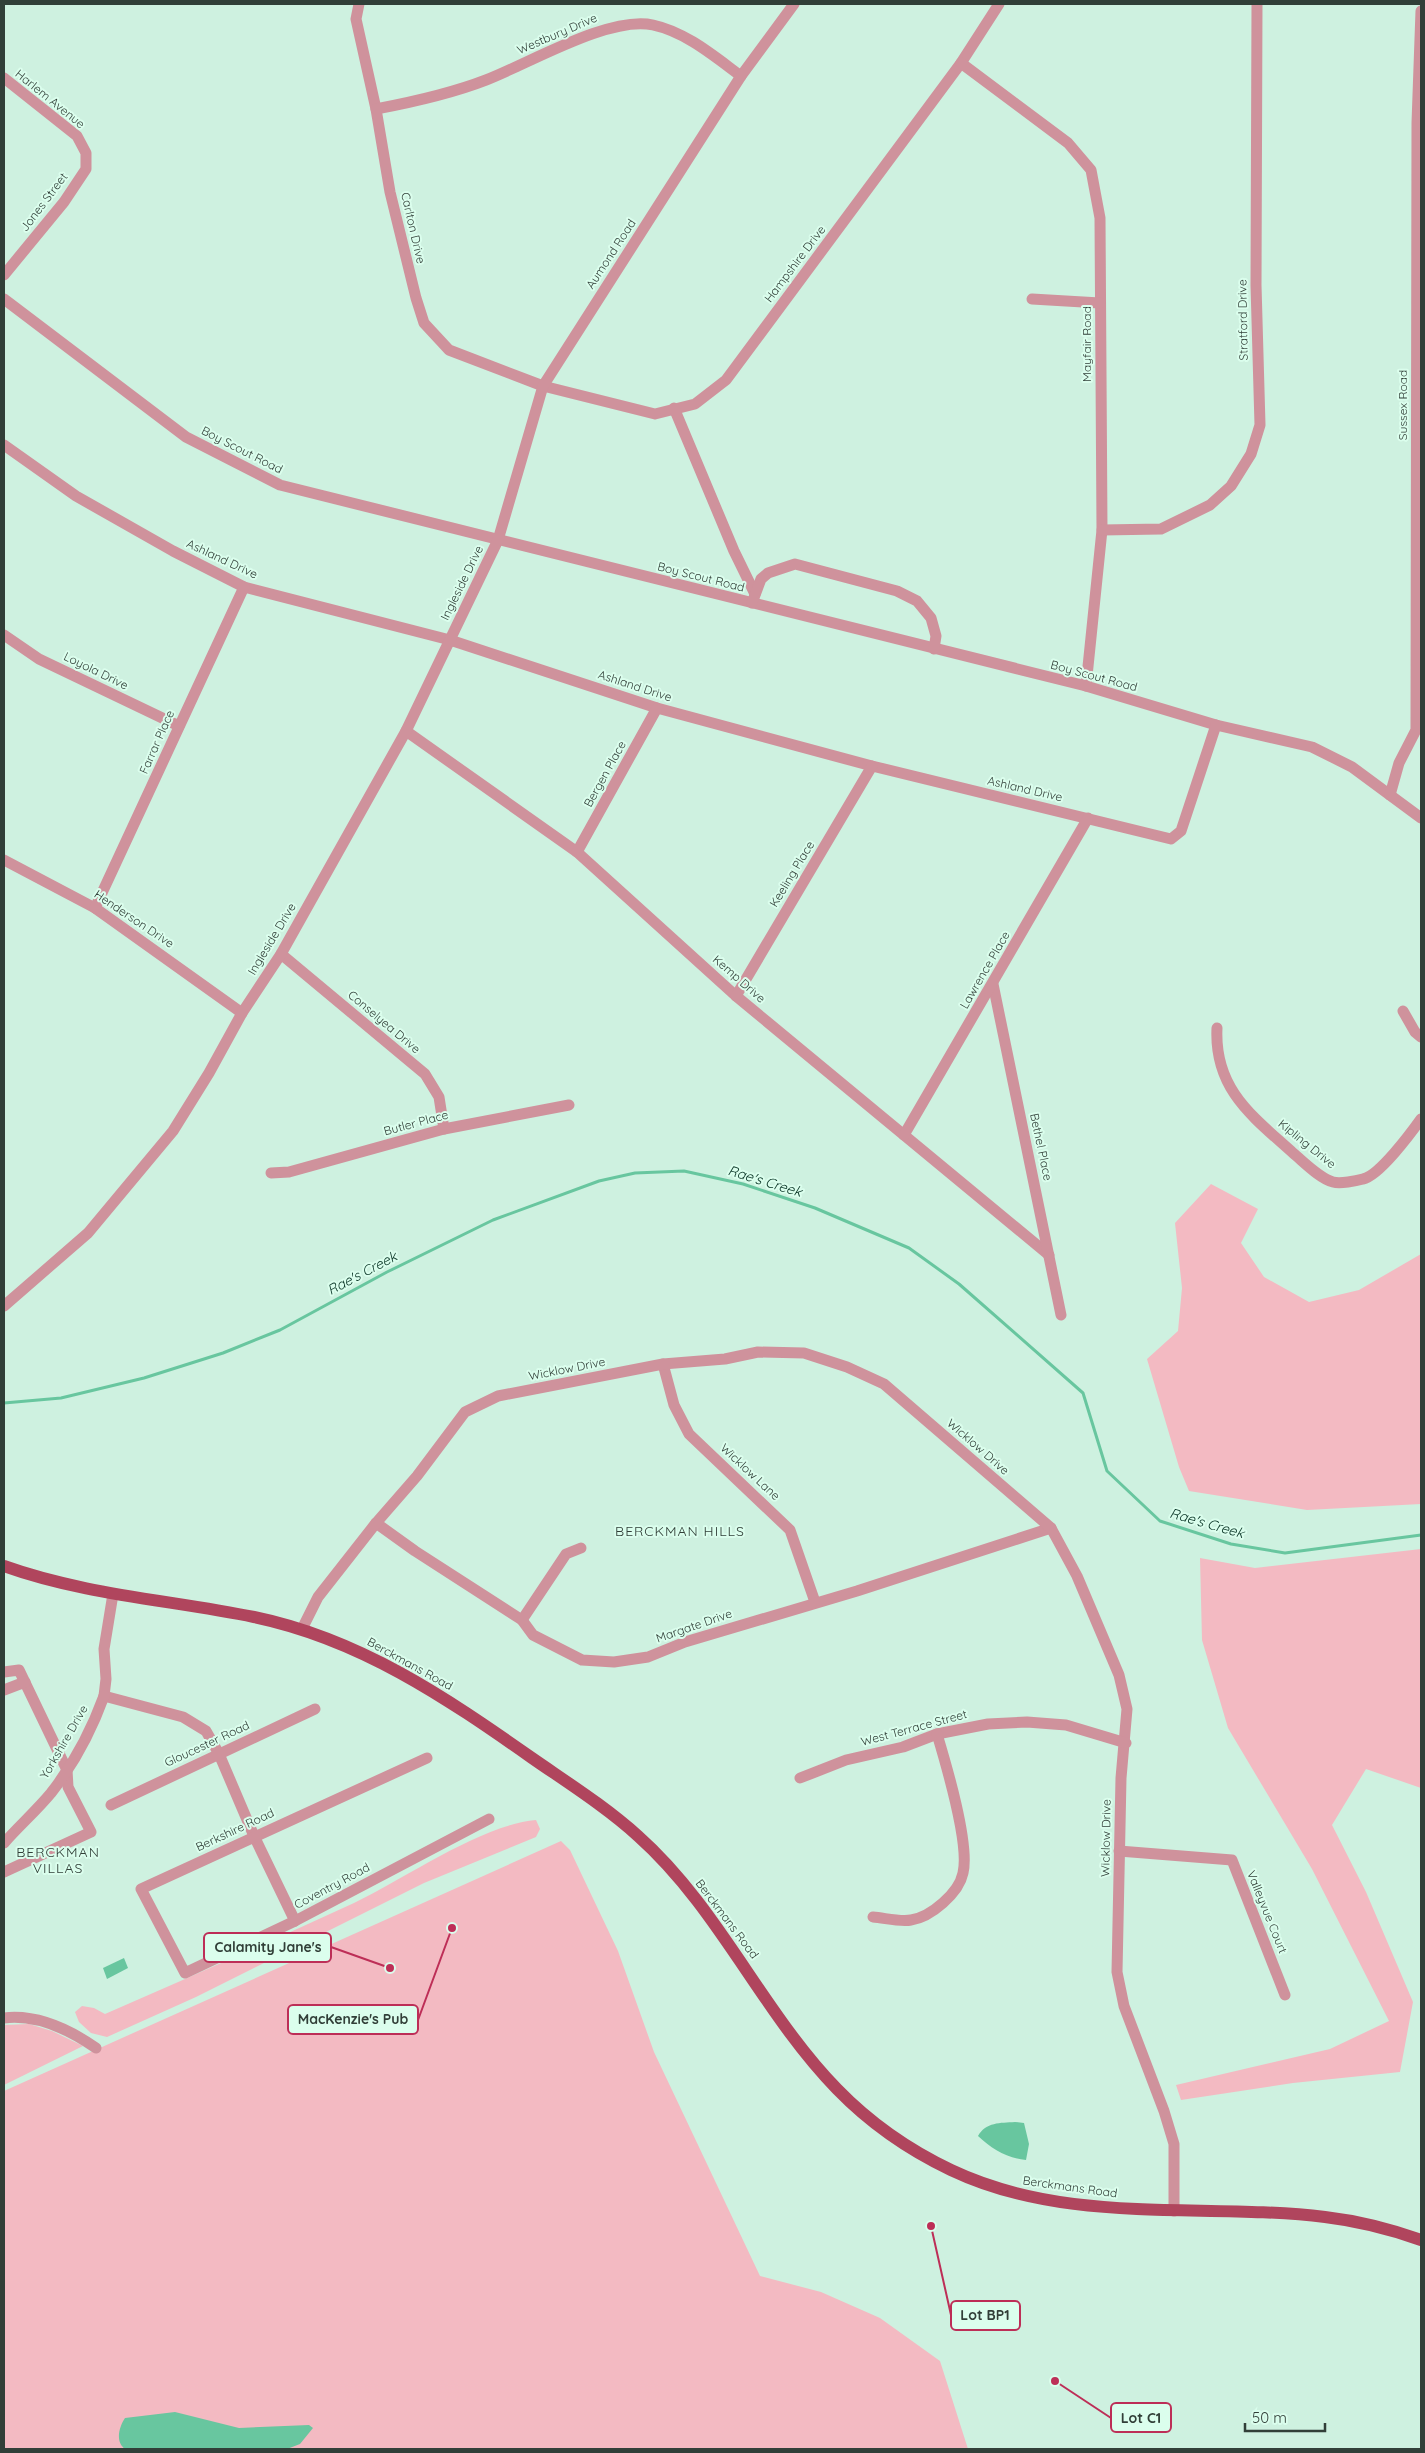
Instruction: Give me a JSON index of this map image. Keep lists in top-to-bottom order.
{
  "streets": {
    "main road": ["Berckmans Road"],
    "street": [
      "Westbury Drive",
      "Harlem Avenue",
      "Jones Street",
      "Carlton Drive",
      "Aumond Road",
      "Hampshire Drive",
      "Stratford Drive",
      "Mayfair Road",
      "Sussex Road",
      "Boy Scout Road",
      "Ashland Drive",
      "Ingleside Drive",
      "Loyola Drive",
      "Farrar Place",
      "Bergen Place",
      "Keeling Place",
      "Henderson Drive",
      "Lawrence Place",
      "Kemp Drive",
      "Conselyea Drive",
      "Butler Place",
      "Kipling Drive",
      "Bethel Place",
      "Wicklow Drive",
      "Wicklow Lane",
      "Margate Drive",
      "West Terrace Street",
      "Yorkshire Drive",
      "Gloucester Road",
      "Berkshire Road",
      "Coventry Road",
      "Valleyvue Court"
    ]
  },
  "crossings": [
    ["Westbury Drive", "Carlton Drive"],
    ["Westbury Drive", "Aumond Road"],
    ["Harlem Avenue", "Jones Street"],
    ["Carlton Drive", "Aumond Road"],
    ["Carlton Drive", "Hampshire Drive"],
    ["Aumond Road", "Hampshire Drive"],
    ["Aumond Road", "Boy Scout Road"],
    ["Aumond Road", "Ingleside Drive"],
    ["Hampshire Drive", "Mayfair Road"],
    ["Stratford Drive", "Mayfair Road"],
    ["Mayfair Road", "Boy Scout Road"],
    ["Sussex Road", "Boy Scout Road"],
    ["Boy Scout Road", "Ashland Drive"],
    ["Boy Scout Road", "Ingleside Drive"],
    ["Ashland Drive", "Ingleside Drive"],
    ["Ashland Drive", "Farrar Place"],
    ["Ashland Drive", "Bergen Place"],
    ["Ashland Drive", "Keeling Place"],
    ["Ashland Drive", "Lawrence Place"],
    ["Ingleside Drive", "Henderson Drive"],
    ["Ingleside Drive", "Kemp Drive"],
    ["Ingleside Drive", "Conselyea Drive"],
    ["Loyola Drive", "Farrar Place"],
    ["Farrar Place", "Henderson Drive"],
    ["Bergen Place", "Kemp Drive"],
    ["Keeling Place", "Kemp Drive"],
    ["Lawrence Place", "Kemp Drive"],
    ["Lawrence Place", "Bethel Place"],
    ["Kemp Drive", "Bethel Place"],
    ["Conselyea Drive", "Butler Place"],
    ["Wicklow Drive", "Wicklow Lane"],
    ["Wicklow Drive", "Margate Drive"],
    ["Wicklow Drive", "Berckmans Road"],
    ["Wicklow Drive", "West Terrace Street"],
    ["Wicklow Drive", "Valleyvue Court"],
    ["Wicklow Lane", "Margate Drive"],
    ["Berckmans Road", "Yorkshire Drive"],
    ["Berkshire Road", "Coventry Road"]
  ],
  "districts": ["BERCKMAN HILLS", "BERCKMAN VILLAS"],
  "water": ["Rae's Creek"],
  "places": [
    "MacKenzie's Pub",
    "Calamity Jane's",
    "Lot BP1",
    "Lot C1"
  ],
  "scale_bar": "50 m"
}
